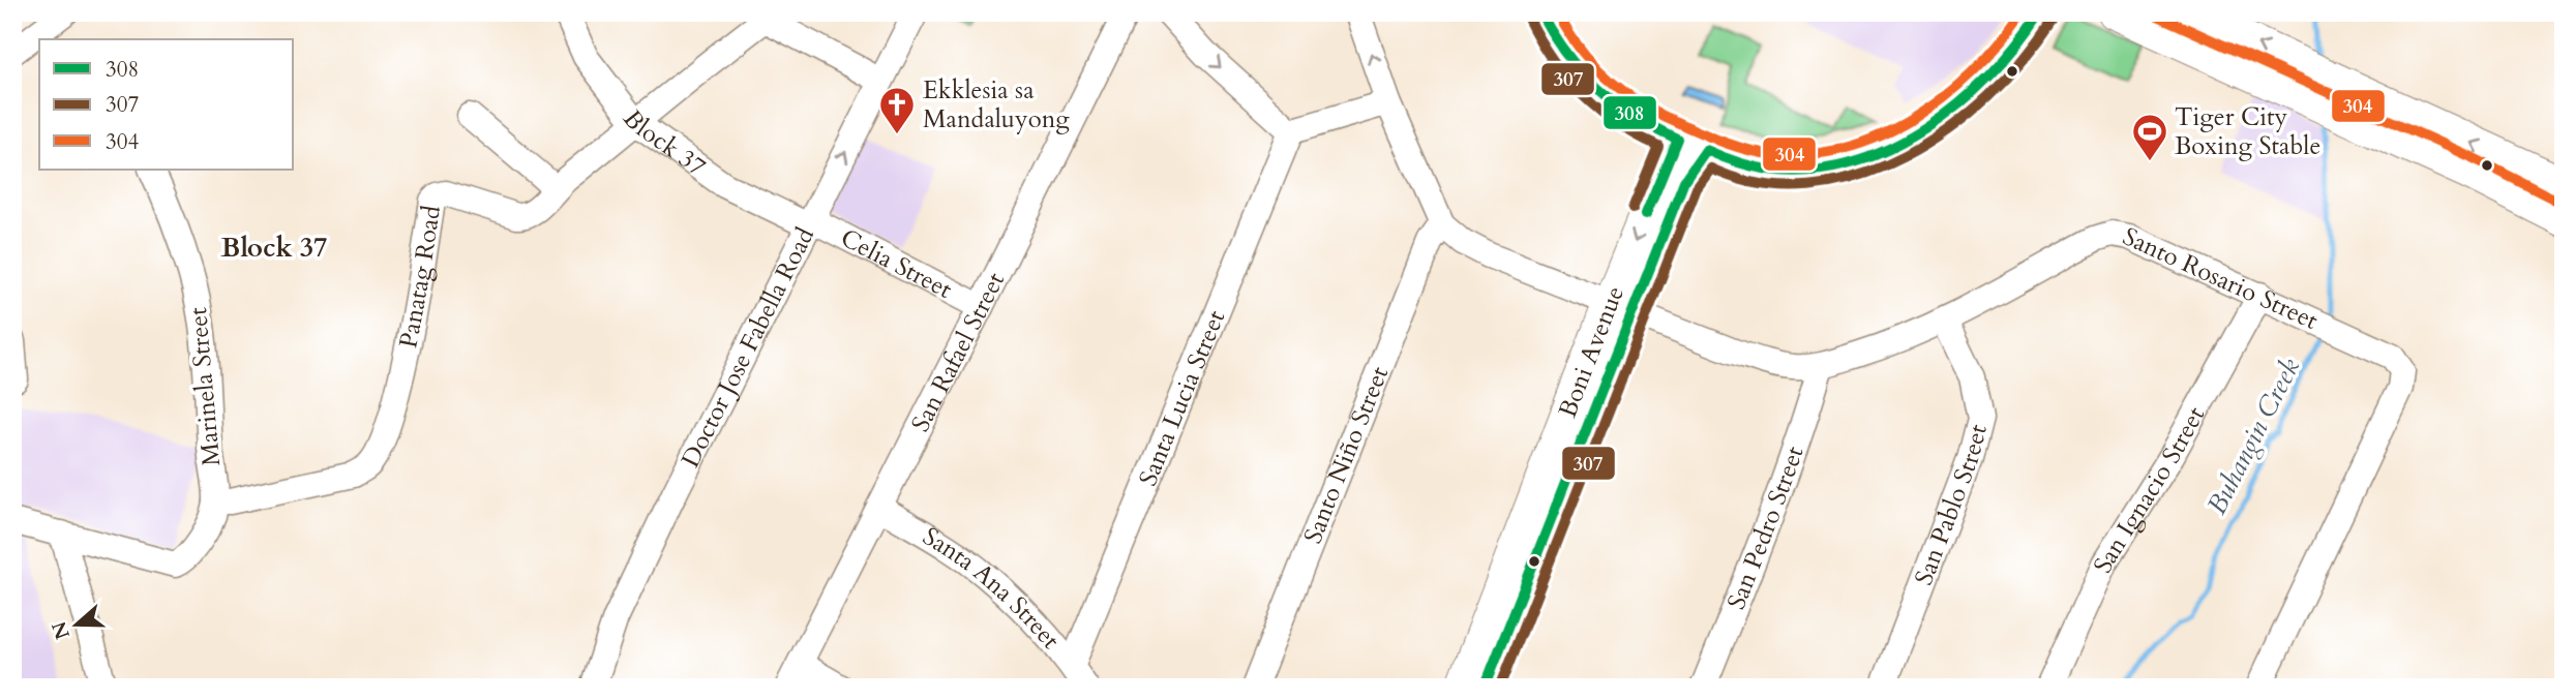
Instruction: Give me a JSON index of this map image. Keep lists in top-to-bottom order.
{
  "streets": {
    "main road": ["Boni Avenue"],
    "street": [
      "Block 37",
      "Celia Street",
      "Panatag Road",
      "Santo Rosario Street",
      "Doctor Jose Fabella Road",
      "San Rafael Street",
      "Marinela Street",
      "Santa Lucia Street",
      "Santo Niño Street",
      "San Ignacio Street",
      "San Pablo Street",
      "San Pedro Street",
      "Santa Ana Street"
    ]
  },
  "crossings": [
    ["Block 37", "Celia Street"],
    ["Block 37", "Panatag Road"],
    ["Block 37", "Doctor Jose Fabella Road"],
    ["Celia Street", "Doctor Jose Fabella Road"],
    ["Celia Street", "San Rafael Street"],
    ["Panatag Road", "Marinela Street"],
    ["Santo Rosario Street", "Boni Avenue"],
    ["Santo Rosario Street", "Santo Niño Street"],
    ["Santo Rosario Street", "San Ignacio Street"],
    ["Santo Rosario Street", "San Pablo Street"],
    ["Santo Rosario Street", "San Pedro Street"],
    ["San Rafael Street", "Santa Ana Street"],
    ["Santa Lucia Street", "Santa Ana Street"]
  ],
  "districts": ["Block 37"],
  "water": ["Buhangin Creek"],
  "places": {
    "church": ["Ekklesia sa Mandaluyong"],
    "sports": ["Tiger City Boxing Stable"]
  },
  "lines": ["transit line 308", "transit line 304", "transit line 307"],
  "legend": ["308", "307", "304"],
  "north": "left"
}
